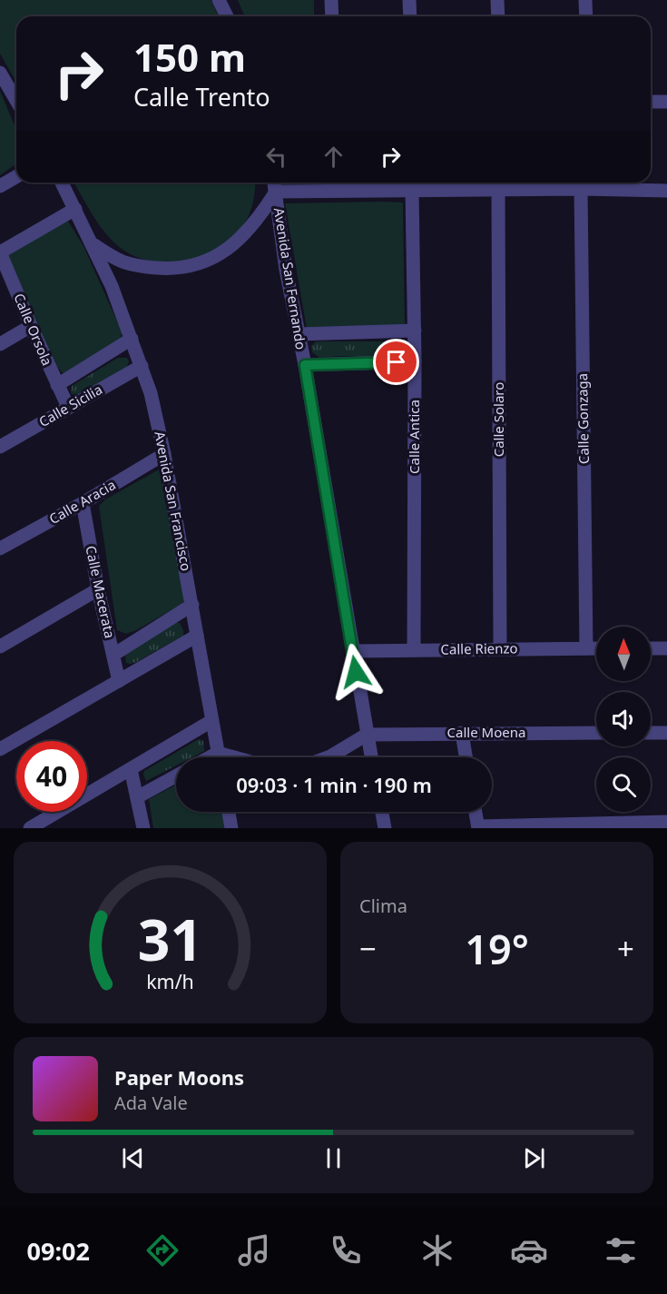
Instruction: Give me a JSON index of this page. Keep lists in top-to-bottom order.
{
  "streets": {
    "street": [
      "Avenida San Fernando",
      "Calle Orsola",
      "Calle Sicilia",
      "Calle Gonzaga",
      "Calle Solaro",
      "Calle Antica",
      "Avenida San Francisco",
      "Calle Aracia",
      "Calle Macerata",
      "Calle Rienzo",
      "Calle Moena"
    ]
  },
  "crossings": [
    ["Avenida San Fernando", "Calle Rienzo"],
    ["Avenida San Fernando", "Calle Moena"],
    ["Calle Orsola", "Calle Sicilia"],
    ["Calle Sicilia", "Avenida San Francisco"],
    ["Calle Gonzaga", "Calle Rienzo"],
    ["Calle Solaro", "Calle Rienzo"],
    ["Calle Antica", "Calle Rienzo"],
    ["Avenida San Francisco", "Calle Aracia"],
    ["Calle Aracia", "Calle Macerata"]
  ],
  "north": "top",
  "page": {
    "turn": ["150 m", "Calle Trento"],
    "limit": "40",
    "trip": "09:03 · 1 min · 190 m",
    "tile": "Clima",
    "heat": ["−", "19°", "+"],
    "song": ["Paper Moons", "Ada Vale"],
    "tabs": "09:02",
    "gauge": ["31", "km/h"]
  }
}
